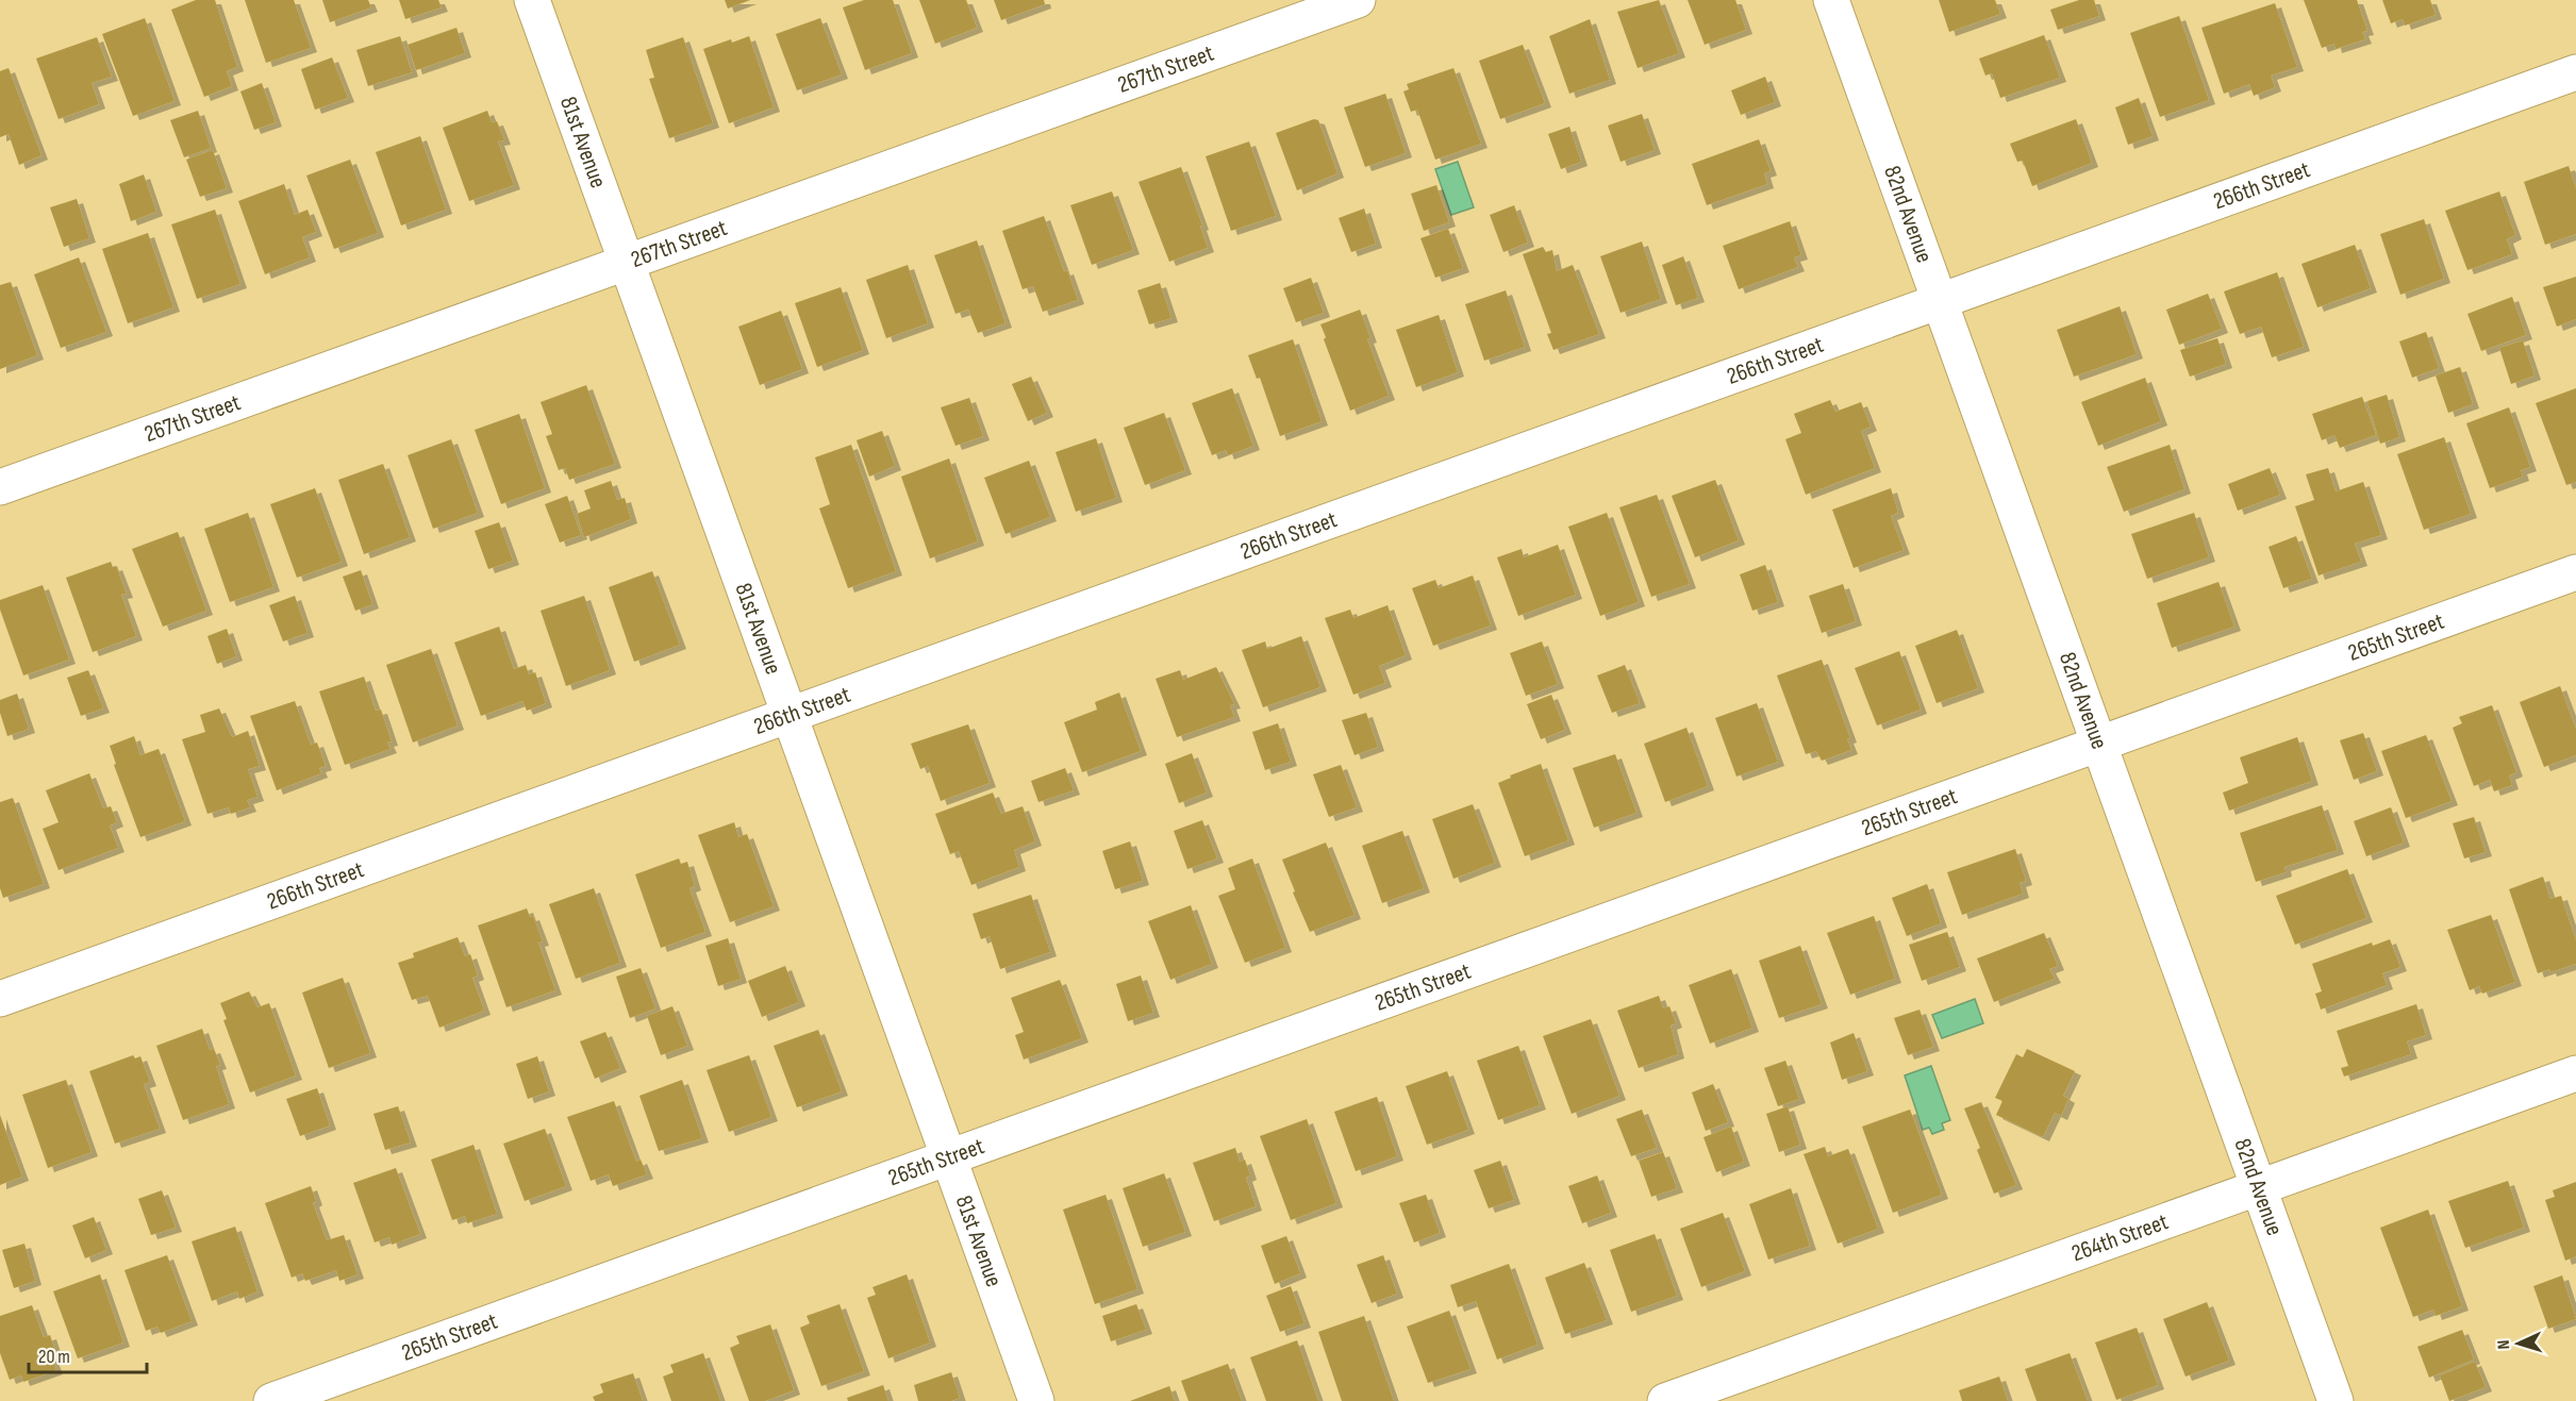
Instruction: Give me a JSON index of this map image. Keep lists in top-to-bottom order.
{
  "streets": {
    "street": [
      "267th Street",
      "81st Avenue",
      "266th Street",
      "82nd Avenue",
      "265th Street",
      "264th Street"
    ]
  },
  "crossings": [
    ["267th Street", "81st Avenue"],
    ["81st Avenue", "266th Street"],
    ["81st Avenue", "265th Street"],
    ["266th Street", "82nd Avenue"],
    ["82nd Avenue", "265th Street"],
    ["82nd Avenue", "264th Street"]
  ],
  "scale_bar": "20 m",
  "north": "left"
}
